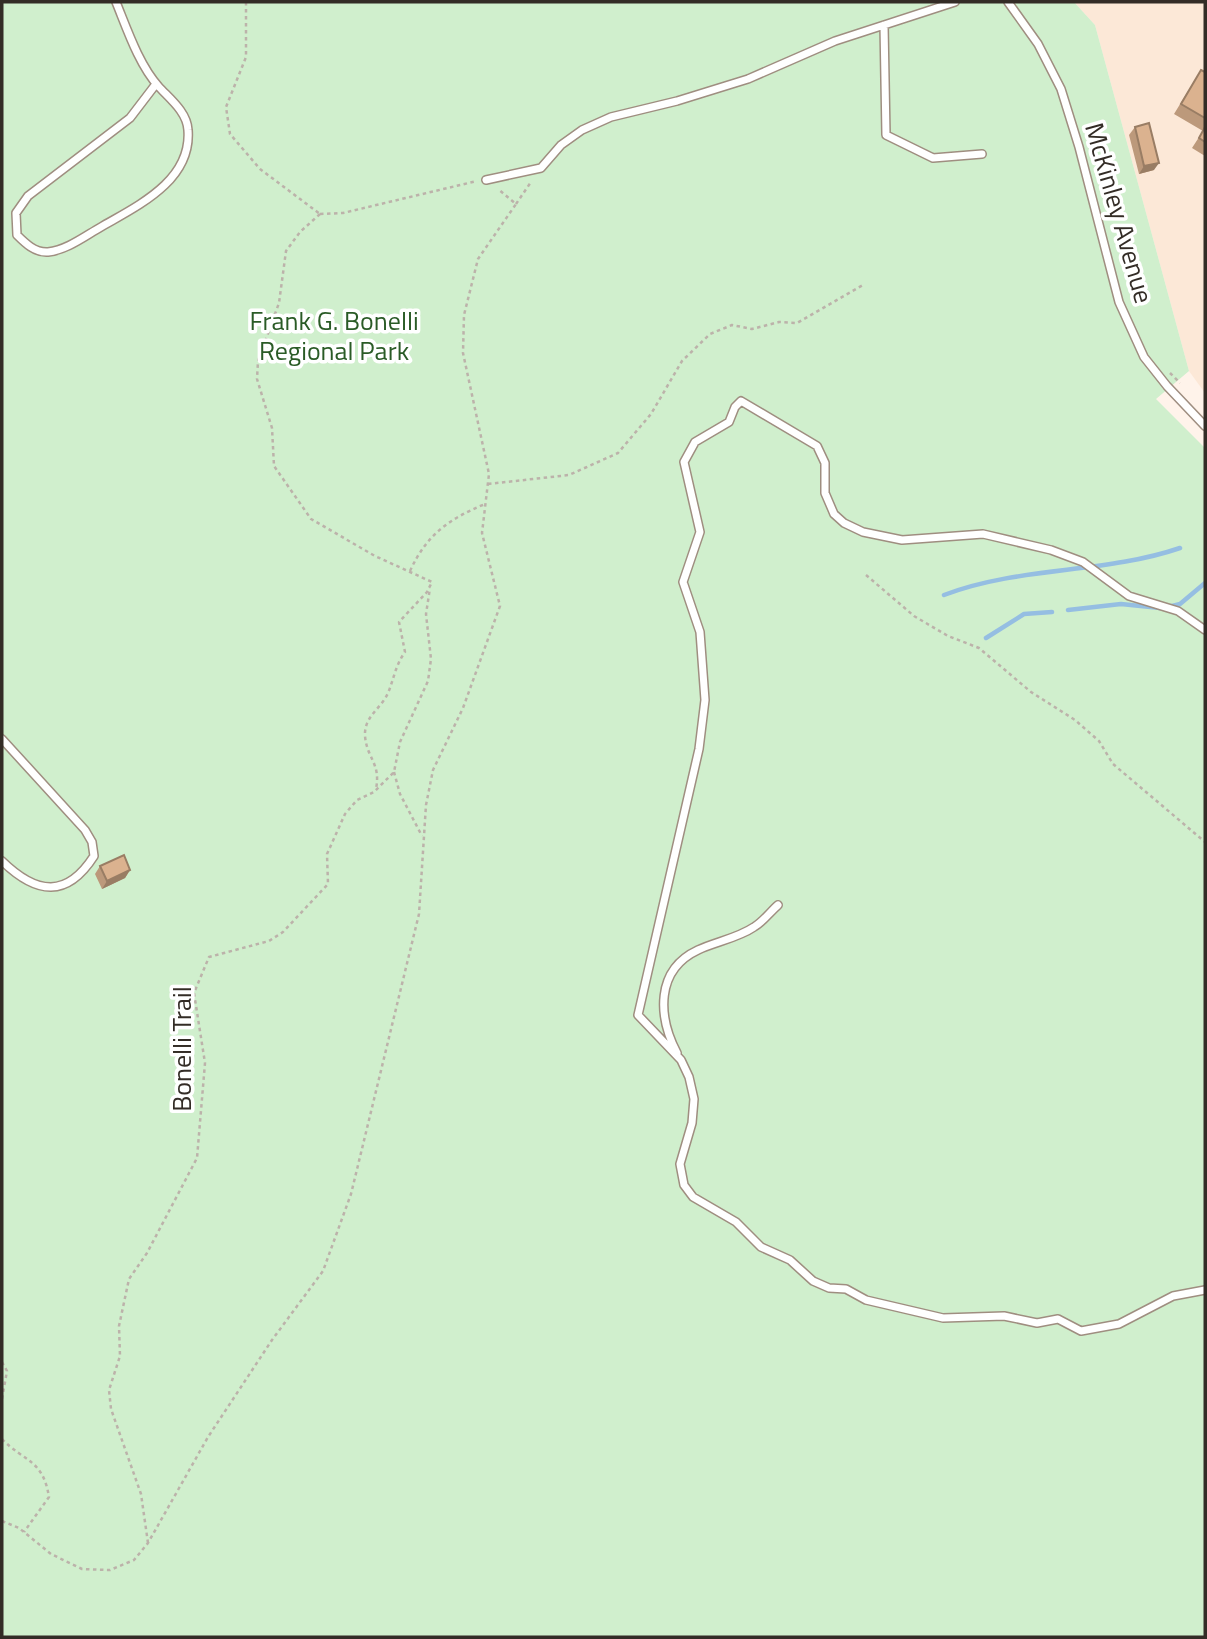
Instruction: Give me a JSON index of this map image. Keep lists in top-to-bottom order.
{
  "streets": {
    "lane": ["McKinley Avenue"],
    "path": ["Bonelli Trail"]
  },
  "parks": ["Frank G. Bonelli Regional Park"]
}
